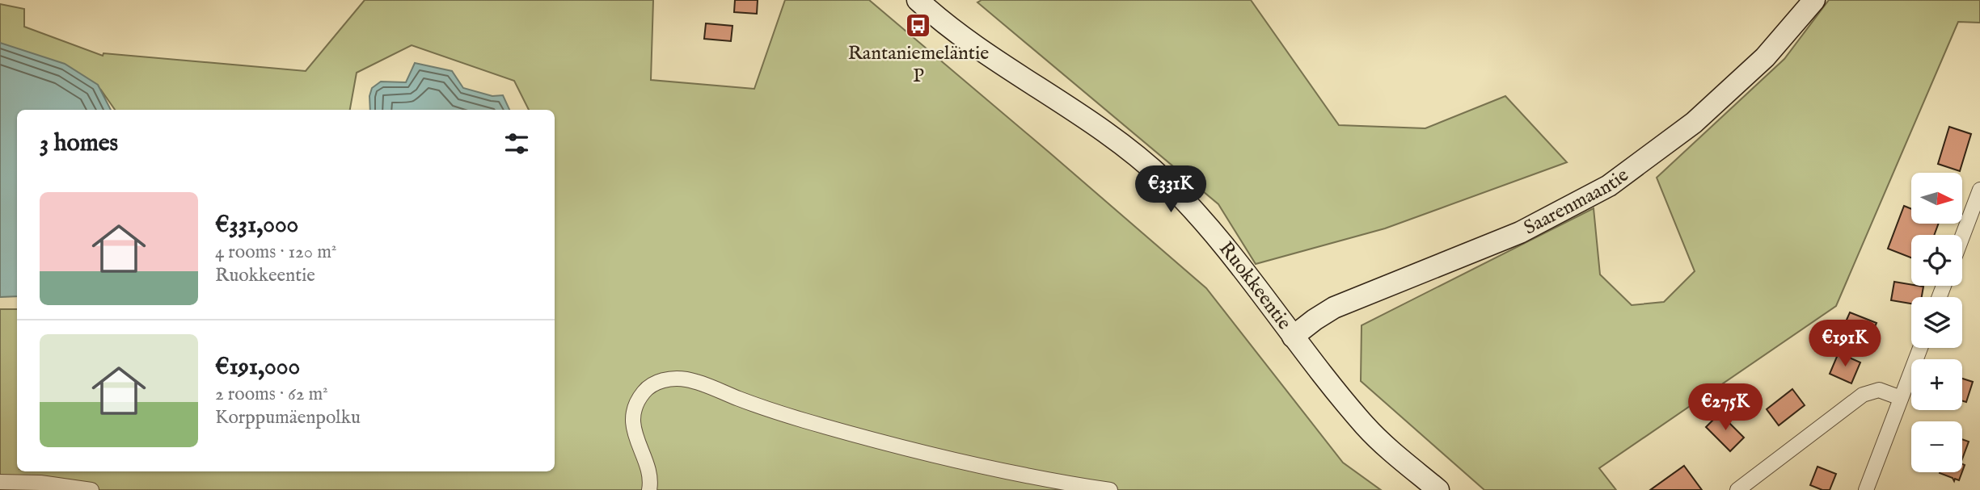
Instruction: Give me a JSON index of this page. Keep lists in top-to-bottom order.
{
  "streets": {
    "street": ["Saarenmaantie", "Ruokkeentie"]
  },
  "crossings": [
    ["Saarenmaantie", "Ruokkeentie"]
  ],
  "places": {
    "bus stop": ["Rantaniemeläntie P"]
  },
  "north": "right",
  "page": {
    "heading": "3 homes",
    "price": ["€331K", "€191K", "€275K"],
    "map_buttons": ["+", "−"],
    "list": [
      {
        "name": "€331,000",
        "note": "4 rooms · 120 m² · Ruokkeentie"
      },
      {
        "name": "€191,000",
        "note": "2 rooms · 62 m² · Korppumäenpolku"
      }
    ]
  }
}
